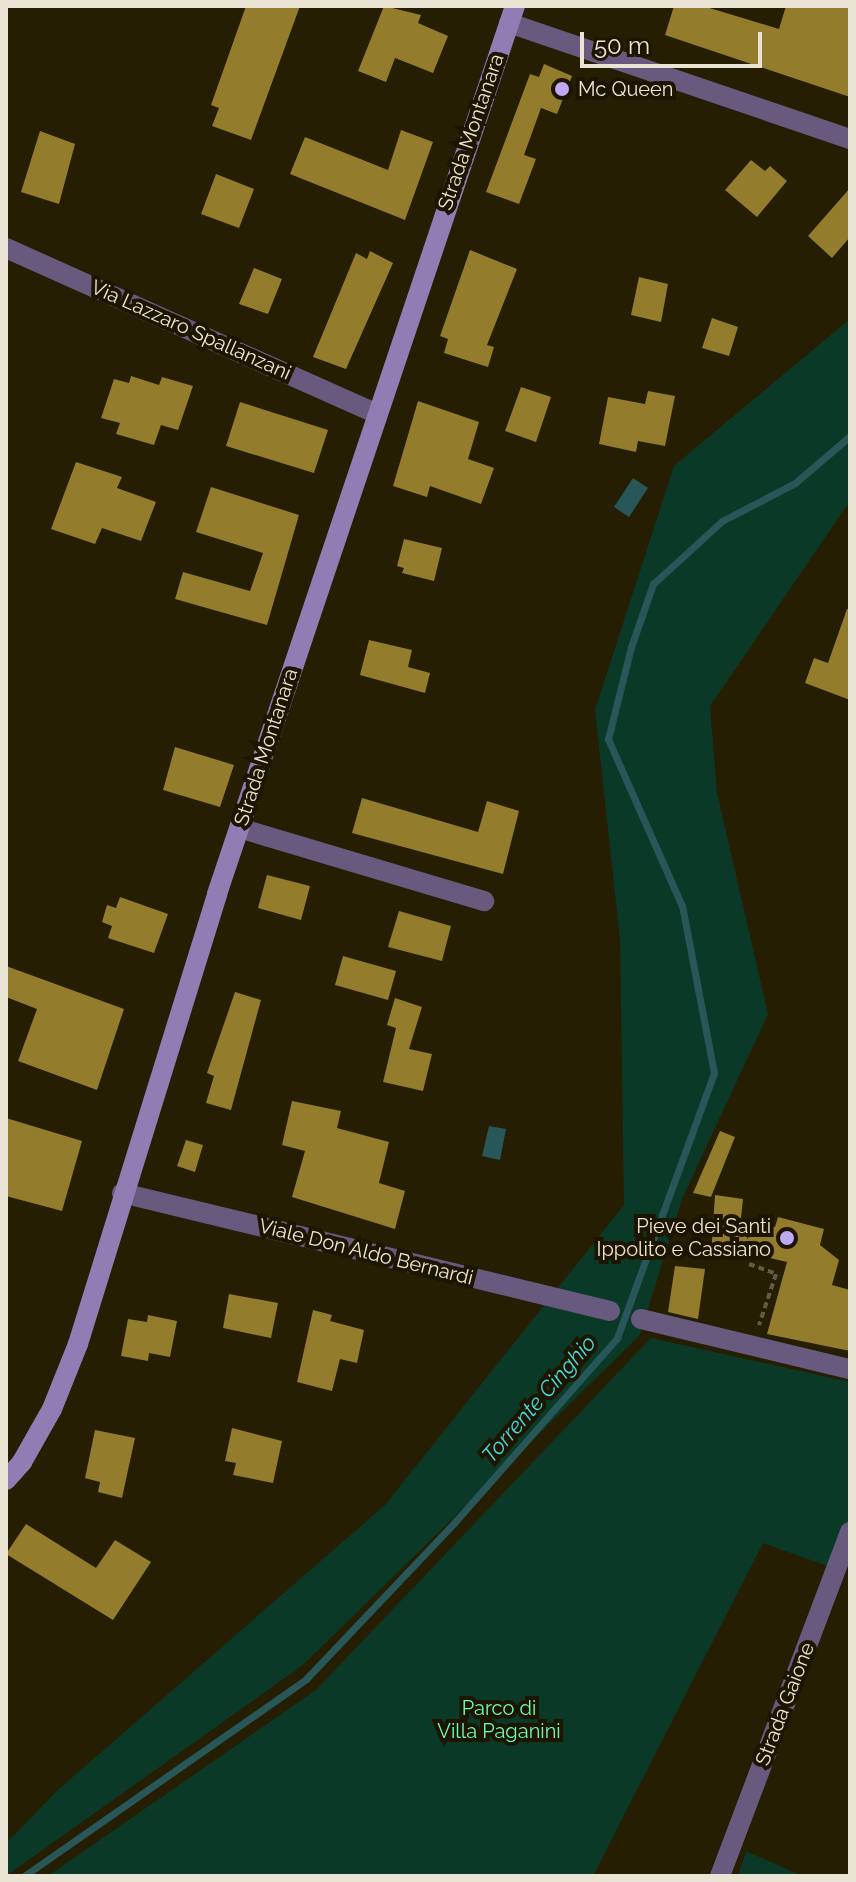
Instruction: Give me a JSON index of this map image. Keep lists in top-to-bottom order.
{
  "streets": {
    "main road": ["Strada Montanara"],
    "street": ["Via Lazzaro Spallanzani", "Viale Don Aldo Bernardi", "Strada Gaione"]
  },
  "crossings": [
    ["Strada Montanara", "Via Lazzaro Spallanzani"],
    ["Strada Montanara", "Viale Don Aldo Bernardi"]
  ],
  "water": ["Torrente Cinghio"],
  "parks": ["Parco di Villa Paganini"],
  "places": ["Mc Queen", "Pieve dei Santi Ippolito e Cassiano"],
  "scale_bar": "50 m"
}
